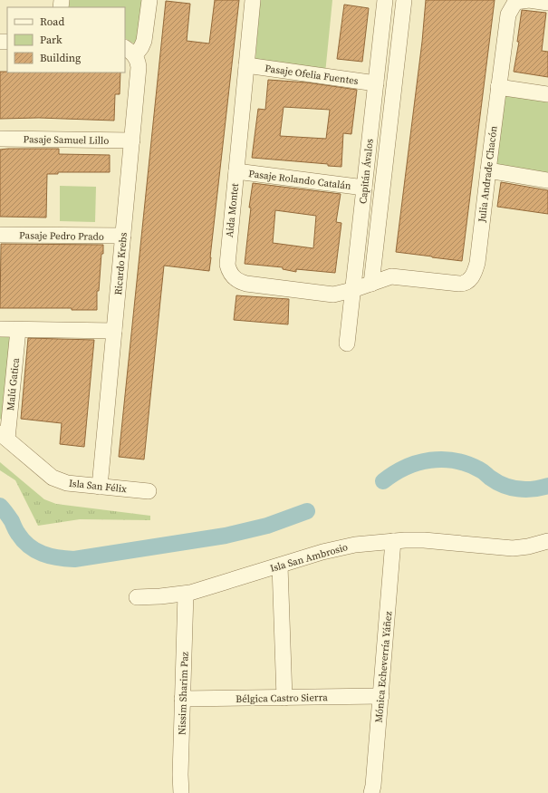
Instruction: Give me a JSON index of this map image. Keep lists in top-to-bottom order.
{
  "streets": {
    "street": [
      "Pasaje Ofelia Fuentes",
      "Pasaje Samuel Lillo",
      "Capitán Ávalos",
      "Julia Andrade Chacón",
      "Pasaje Rolando Catalán",
      "Aida Montet",
      "Pasaje Pedro Prado",
      "Ricardo Krebs",
      "Malú Gatica",
      "Isla San Félix",
      "Isla San Ambrosio",
      "Mónica Echeverría Yáñez",
      "Nissim Sharim Paz",
      "Bélgica Castro Sierra"
    ]
  },
  "crossings": [
    ["Pasaje Ofelia Fuentes", "Capitán Ávalos"],
    ["Pasaje Ofelia Fuentes", "Aida Montet"],
    ["Pasaje Samuel Lillo", "Ricardo Krebs"],
    ["Capitán Ávalos", "Julia Andrade Chacón"],
    ["Capitán Ávalos", "Pasaje Rolando Catalán"],
    ["Capitán Ávalos", "Aida Montet"],
    ["Julia Andrade Chacón", "Aida Montet"],
    ["Pasaje Rolando Catalán", "Aida Montet"],
    ["Pasaje Pedro Prado", "Ricardo Krebs"],
    ["Ricardo Krebs", "Isla San Félix"],
    ["Malú Gatica", "Isla San Félix"],
    ["Isla San Ambrosio", "Mónica Echeverría Yáñez"],
    ["Isla San Ambrosio", "Nissim Sharim Paz"],
    ["Mónica Echeverría Yáñez", "Bélgica Castro Sierra"],
    ["Nissim Sharim Paz", "Bélgica Castro Sierra"]
  ],
  "legend": ["Road", "Park", "Building"]
}
